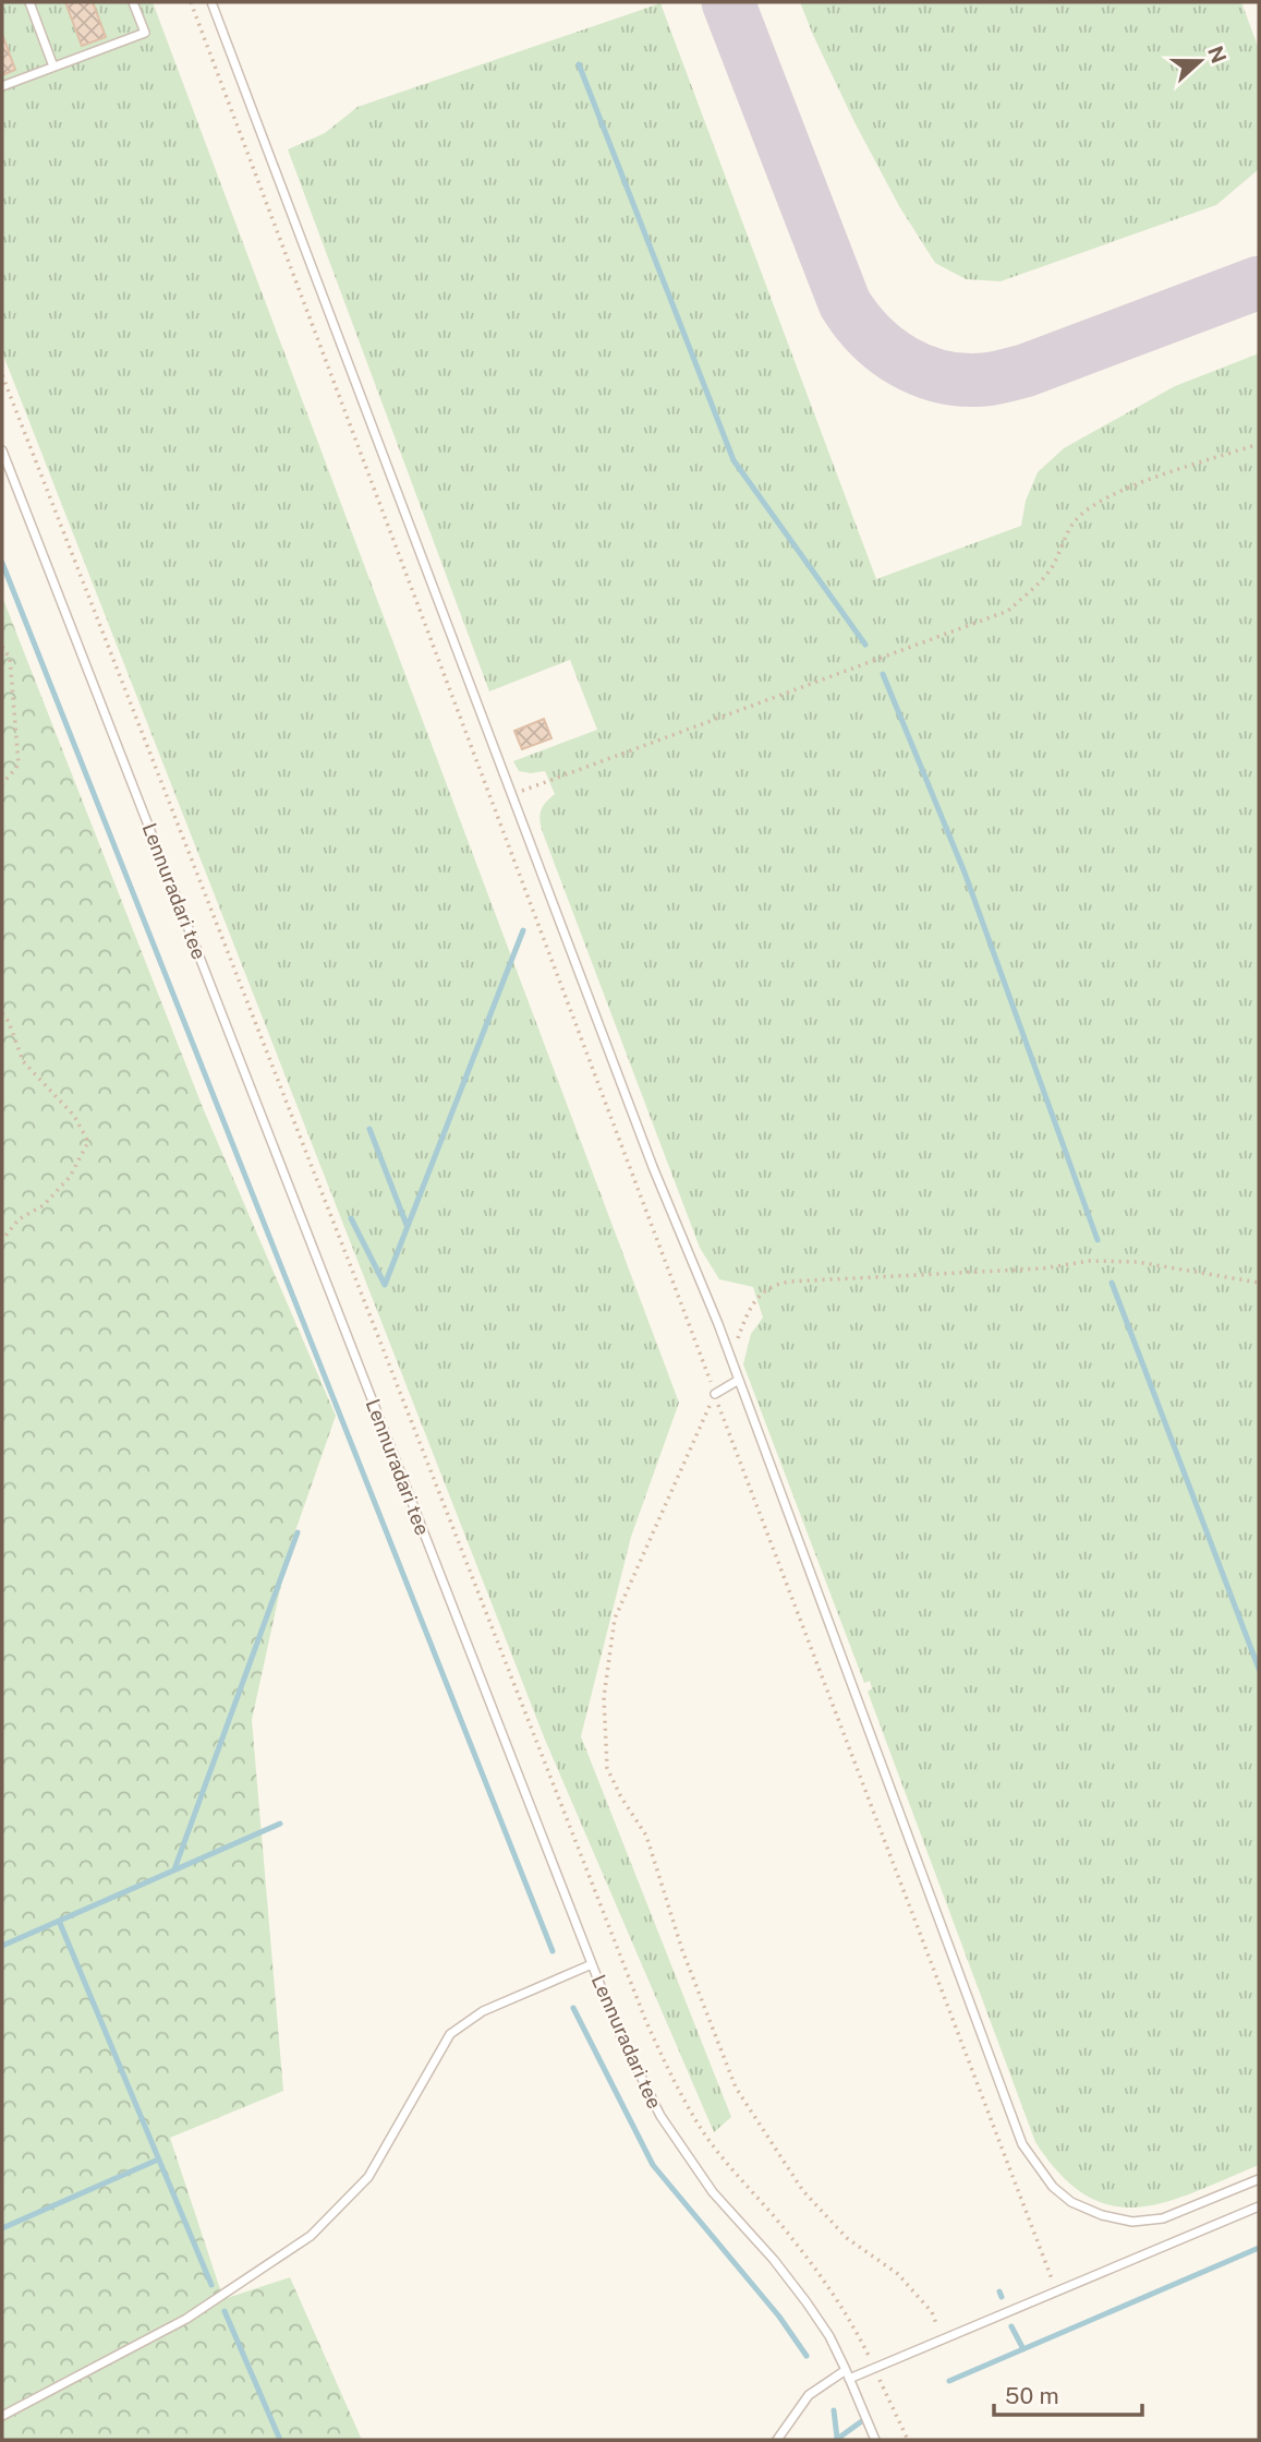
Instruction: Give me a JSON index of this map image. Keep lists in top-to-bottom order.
{
  "streets": {
    "lane": ["Lennuradari tee"]
  },
  "scale_bar": "50 m",
  "north": "right"
}
